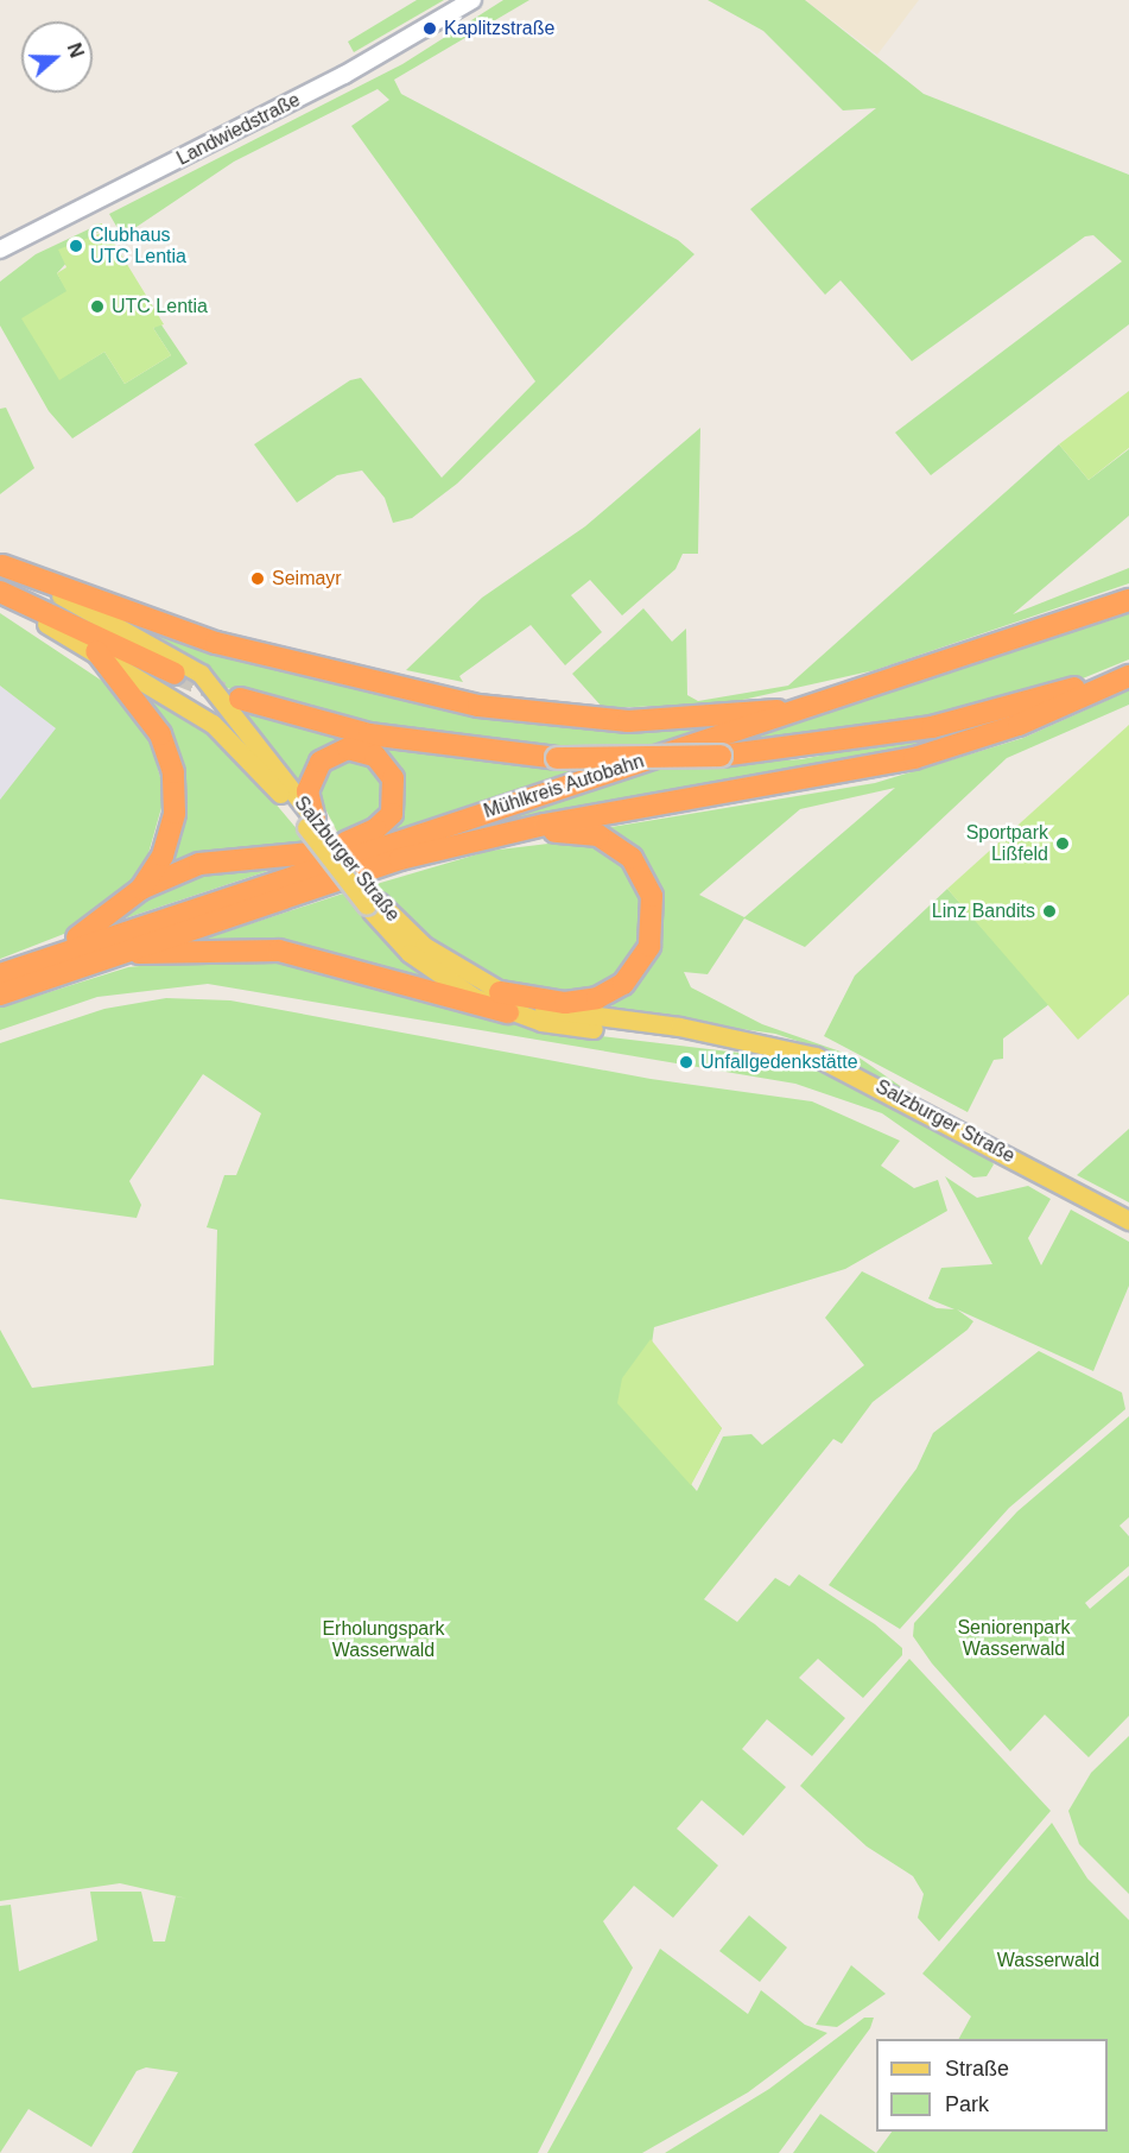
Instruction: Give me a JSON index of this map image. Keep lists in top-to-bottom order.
{
  "streets": {
    "highway": ["Mühlkreis Autobahn"],
    "main road": ["Landwiedstraße", "Salzburger Straße"]
  },
  "parks": ["Seniorenpark Wasserwald", "Erholungspark Wasserwald", "Wasserwald"],
  "places": [
    "Kaplitzstraße",
    "Clubhaus UTC Lentia",
    "UTC Lentia",
    "Seimayr",
    "Sportpark Lißfeld",
    "Linz Bandits",
    "Unfallgedenkstätte"
  ],
  "legend": ["Straße", "Park"],
  "north": "right"
}
